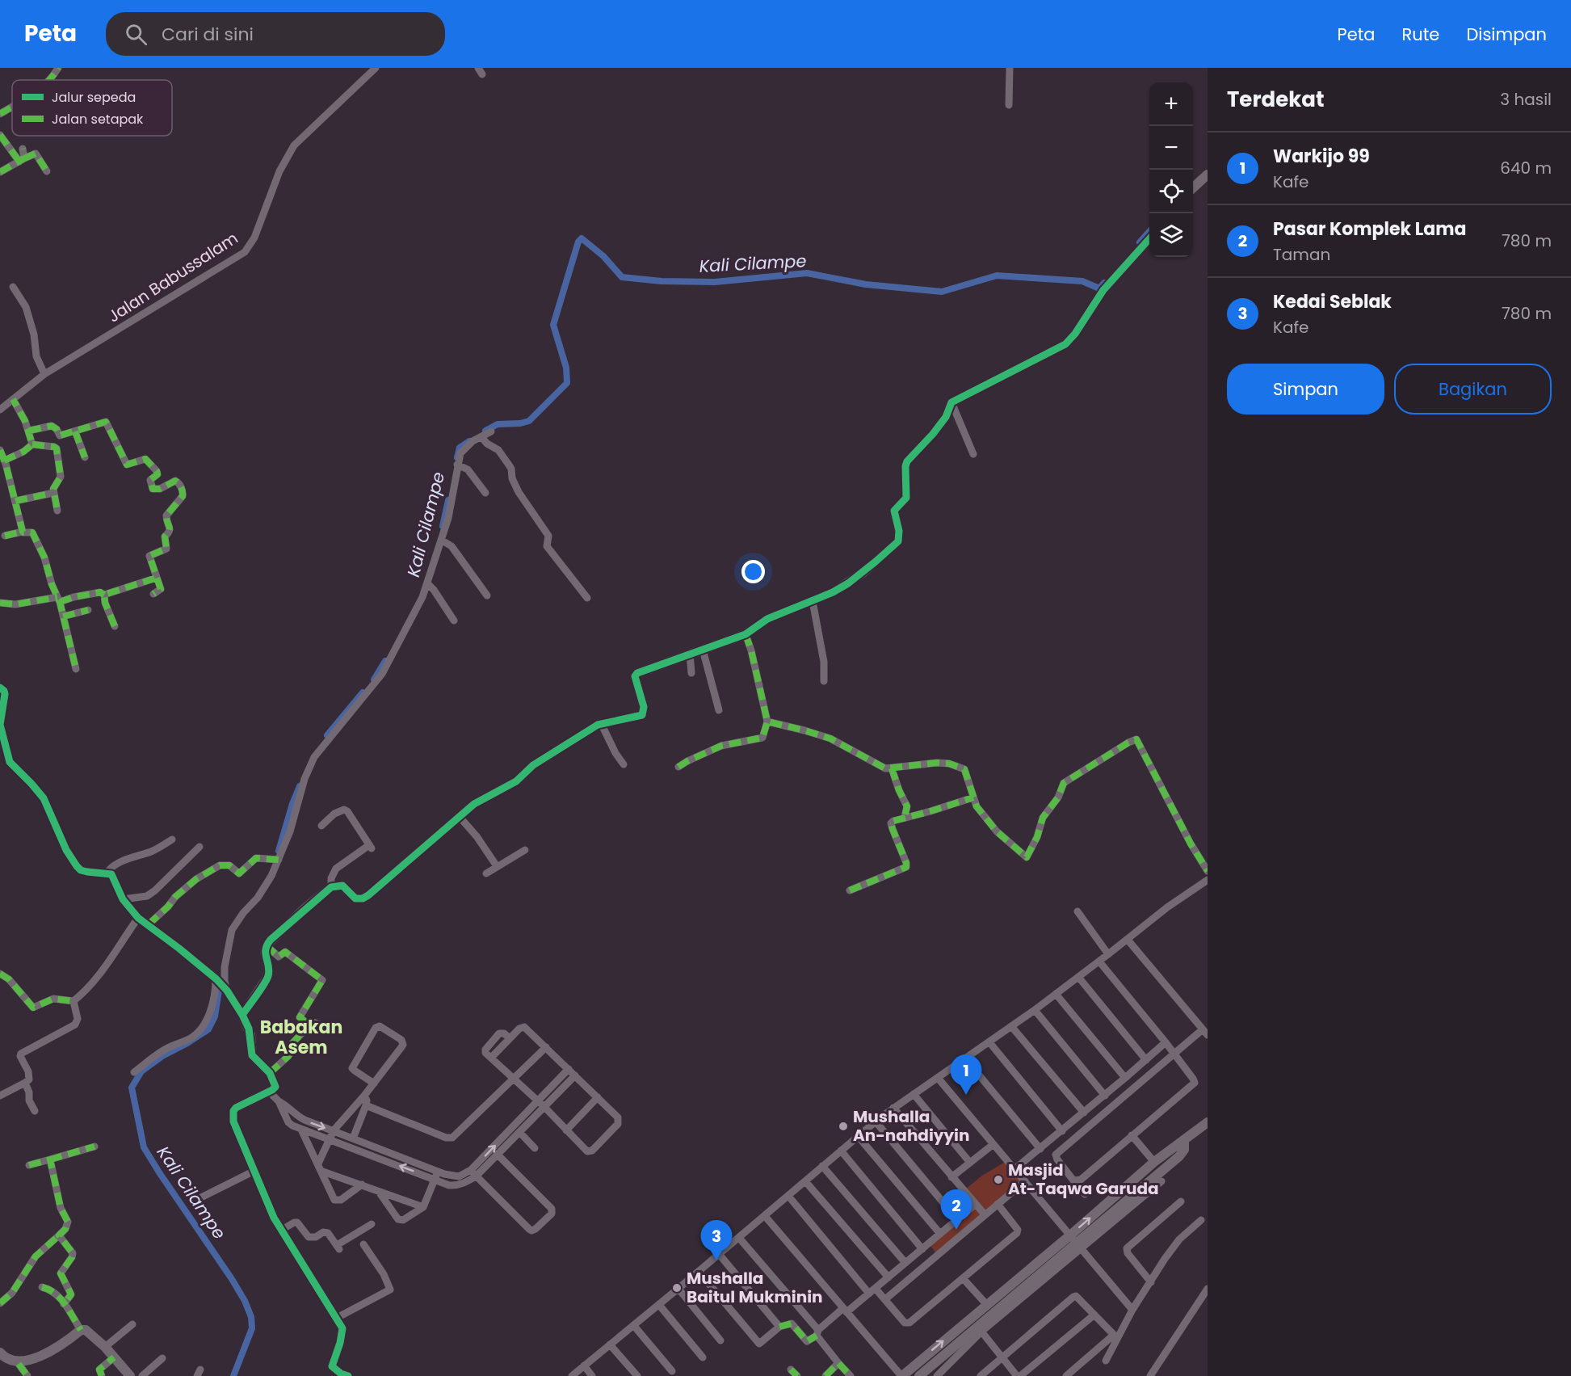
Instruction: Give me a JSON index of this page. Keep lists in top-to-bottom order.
{
  "streets": {
    "street": ["Jalan Babussalam"]
  },
  "districts": ["Babakan Asem"],
  "water": ["Kali Cilampe"],
  "places": ["Mushalla An-nahdiyyin", "Masjid At-Taqwa Garuda", "Mushalla Baitul Mukminin"],
  "legend": ["Jalur sepeda", "Jalan setapak"],
  "page": {
    "header": "Peta",
    "search": "Cari di sini",
    "nav": ["Peta", "Rute", "Disimpan"],
    "heading": ["Terdekat", "3 hasil"],
    "map_buttons": ["+", "−"],
    "list": [
      {
        "mark": "1",
        "name": "Warkijo 99",
        "note": "Kafe",
        "value": "640 m"
      },
      {
        "mark": "2",
        "name": "Pasar Komplek Lama",
        "note": "Taman",
        "value": "780 m"
      },
      {
        "mark": "3",
        "name": "Kedai Seblak",
        "note": "Kafe",
        "value": "780 m"
      }
    ],
    "buttons": ["Simpan", "Bagikan"],
    "pins": ["1", "2", "3"]
  }
}
